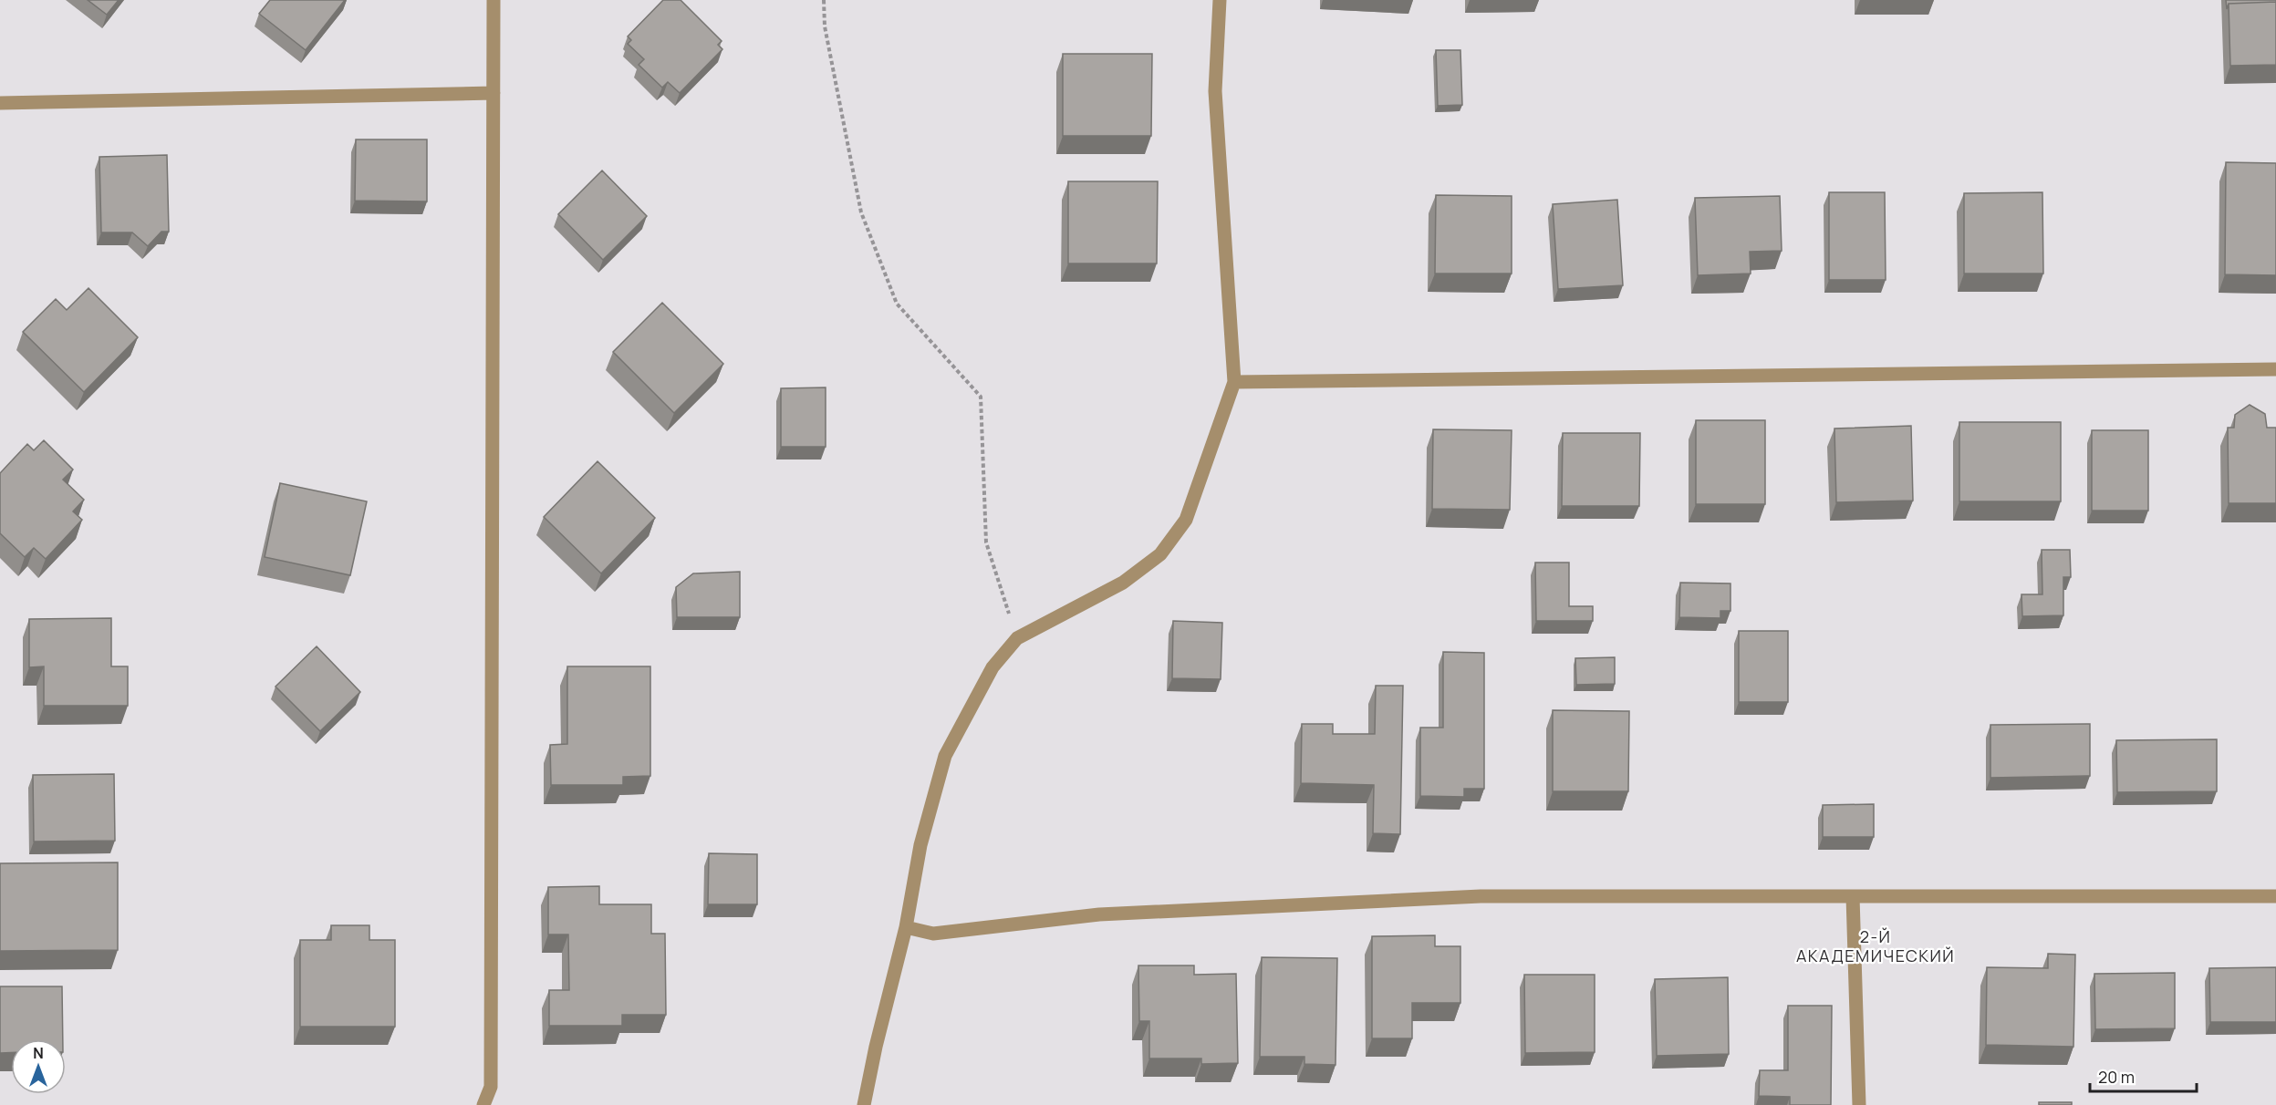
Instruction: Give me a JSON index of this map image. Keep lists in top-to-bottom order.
{
  "districts": ["2-Й АКАДЕМИЧЕСКИЙ"],
  "scale_bar": "20 m",
  "north": "top"
}
